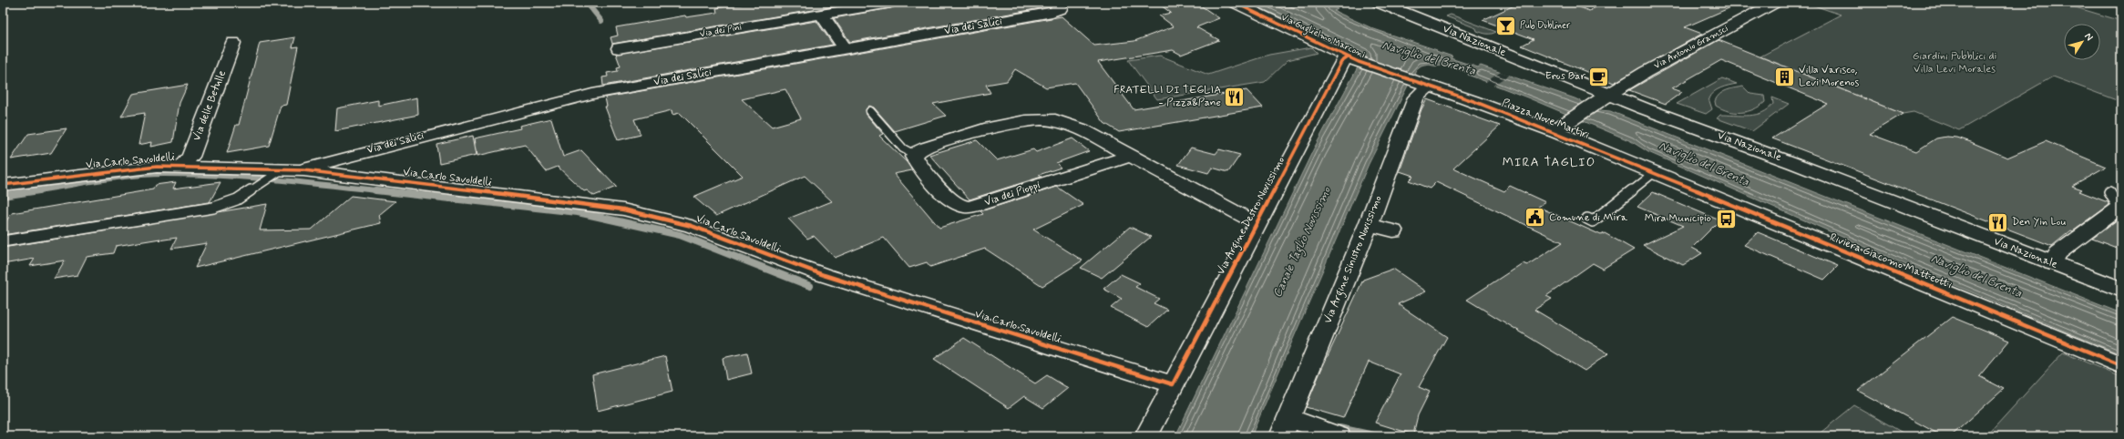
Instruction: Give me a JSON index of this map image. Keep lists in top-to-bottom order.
{
  "streets": {
    "main road": ["Via Nazionale", "Piazza Nove Martiri", "Riviera Giacomo Matteotti"],
    "street": [
      "Via dei Salici",
      "Via dei Pini",
      "Via Guglielmo Marconi",
      "Via Antonio Gramsci",
      "Via delle Betulle",
      "Via Carlo Savoldelli",
      "Via dei Pioppi",
      "Via Argine Destro Novissimo",
      "Via Argine Sinistro Novissimo"
    ]
  },
  "crossings": [
    ["Via dei Salici", "Via Carlo Savoldelli"],
    ["Via Guglielmo Marconi", "Piazza Nove Martiri"],
    ["Via Guglielmo Marconi", "Via Argine Destro Novissimo"],
    ["Via Guglielmo Marconi", "Via Argine Sinistro Novissimo"],
    ["Via Nazionale", "Via Antonio Gramsci"],
    ["Via Nazionale", "Piazza Nove Martiri"],
    ["Via Antonio Gramsci", "Piazza Nove Martiri"],
    ["Via delle Betulle", "Via Carlo Savoldelli"],
    ["Piazza Nove Martiri", "Via Argine Sinistro Novissimo"],
    ["Piazza Nove Martiri", "Riviera Giacomo Matteotti"],
    ["Via Carlo Savoldelli", "Via Argine Destro Novissimo"]
  ],
  "districts": ["MIRA TAGLIO"],
  "water": ["Naviglio del Brenta", "Canale Taglio Novissimo"],
  "parks": ["Giardini Pubblici di Villa Levi Morales"],
  "places": {
    "bar": ["Pub Dubliner"],
    "cafe": ["Eros Bar"],
    "building": ["Villa Varisco, Levi Morenos"],
    "restaurant": ["FRATELLI DI TEGLIA - Pizza&Pane", "Den Yin Lou"],
    "public building": ["Comune di Mira"],
    "bus stop": ["Mira Municipio"]
  },
  "north": "top right"
}
